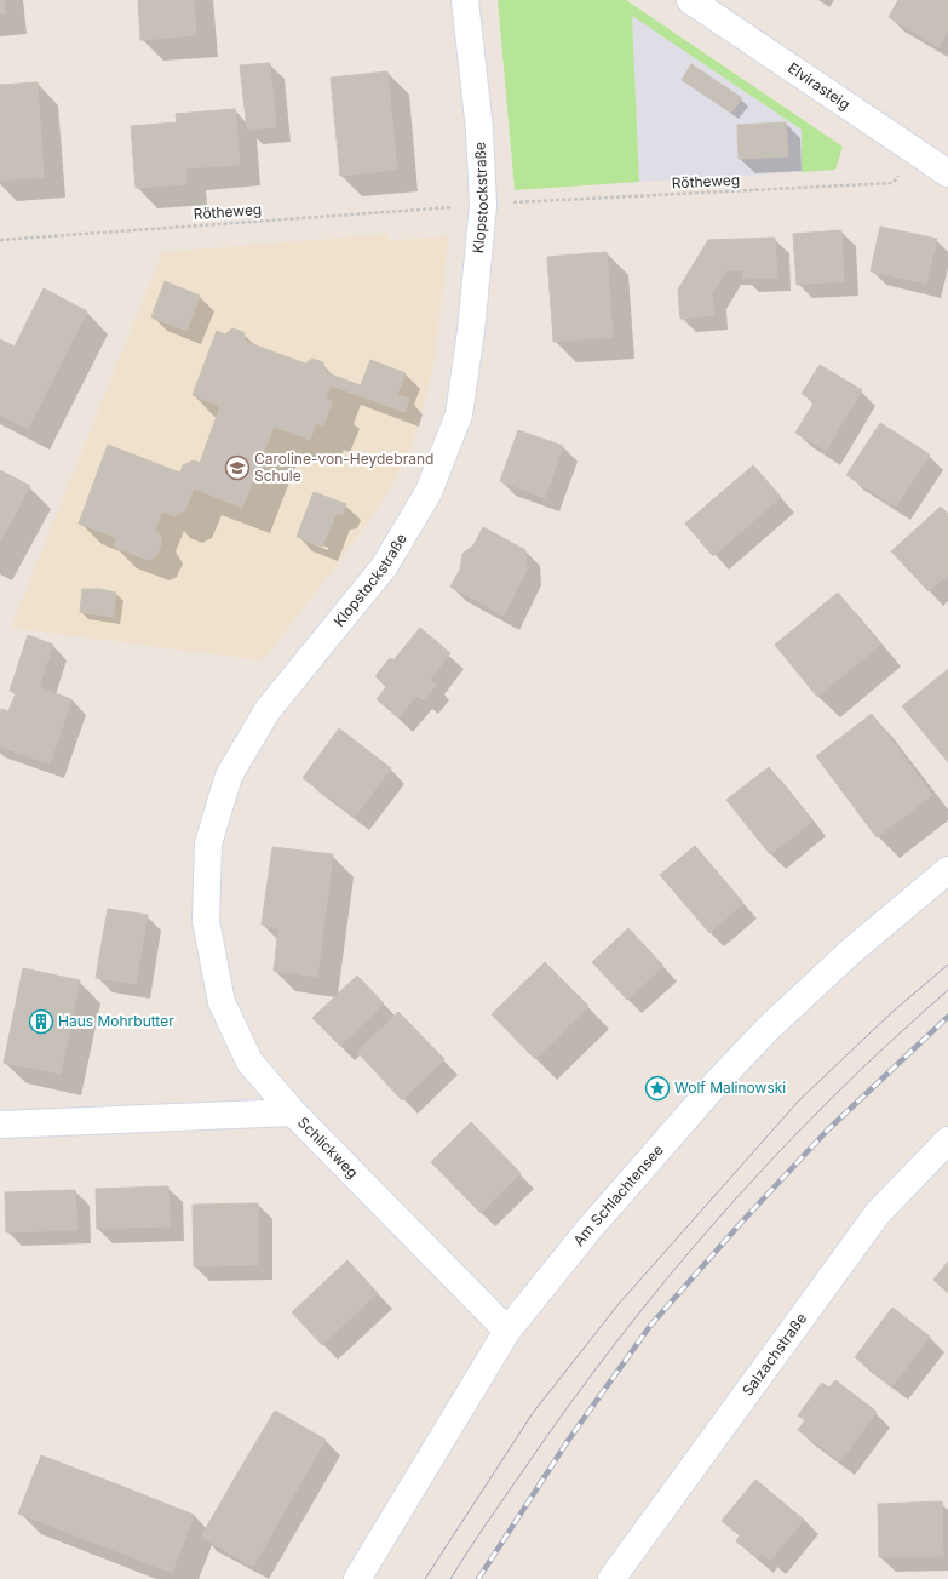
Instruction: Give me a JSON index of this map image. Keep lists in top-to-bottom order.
{
  "streets": {
    "street": [
      "Elvirasteig",
      "Klopstockstraße",
      "Schlickweg",
      "Am Schlachtensee",
      "Salzachstraße"
    ],
    "path": ["Rötheweg"]
  },
  "crossings": [
    ["Klopstockstraße", "Schlickweg"],
    ["Schlickweg", "Am Schlachtensee"]
  ],
  "places": {
    "school or university": ["Caroline-von-Heydebrand Schule"],
    "building": ["Haus Mohrbutter"],
    "place": ["Wolf Malinowski"]
  }
}
